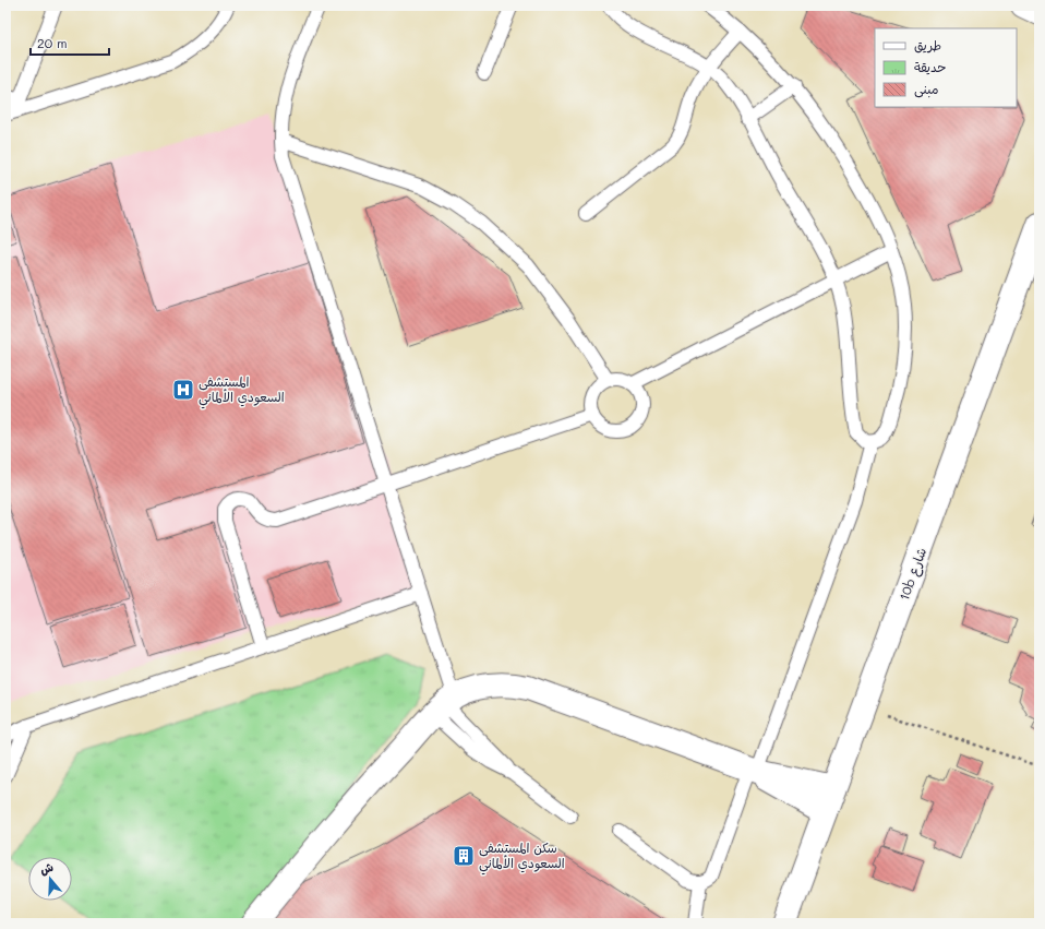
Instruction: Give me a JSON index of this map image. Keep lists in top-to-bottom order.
{
  "streets": {
    "street": ["10b شارع"]
  },
  "places": {
    "hospital": ["المستشفى السعودي الألماني"],
    "building": ["سكن المستشفى السعودي الألماني"]
  },
  "legend": ["طريق", "حديقة", "مبنى"],
  "scale_bar": "20 m",
  "north": "top"
}
